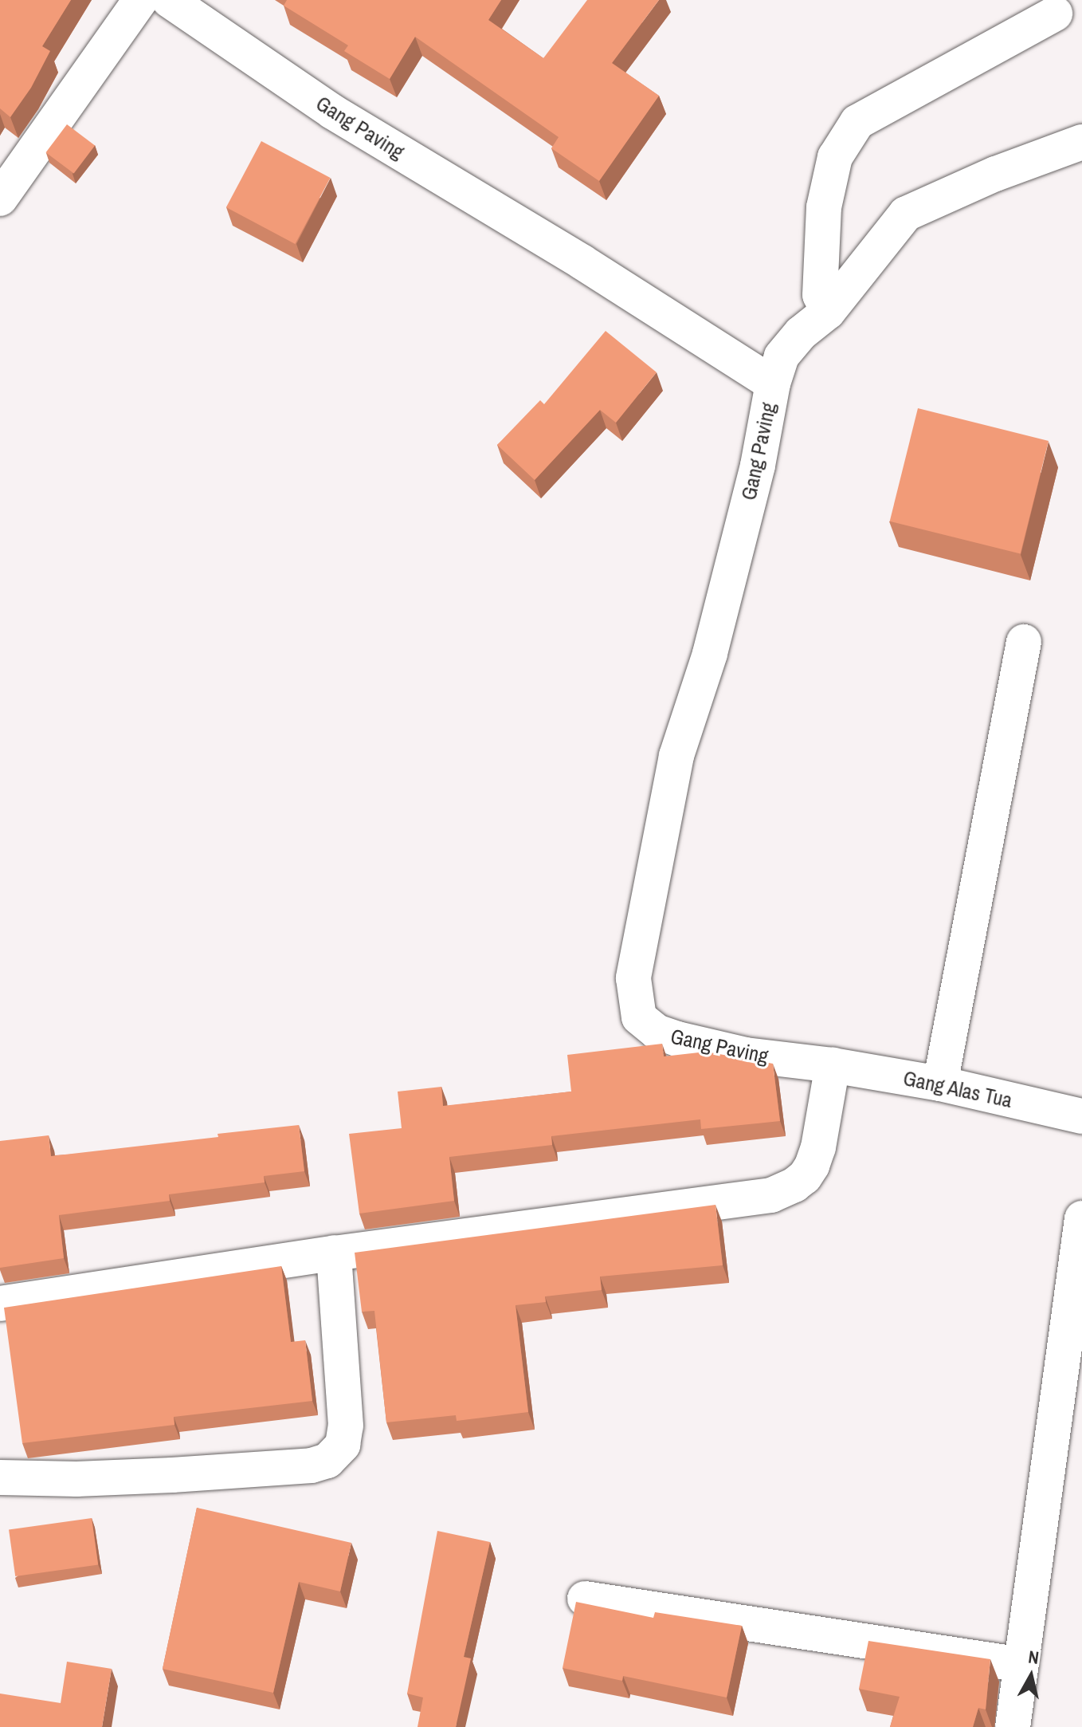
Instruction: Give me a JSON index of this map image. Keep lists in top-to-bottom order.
{
  "streets": {
    "street": ["Gang Paving", "Gang Alas Tua"]
  },
  "crossings": [
    ["Gang Paving", "Gang Alas Tua"]
  ],
  "north": "top"
}
